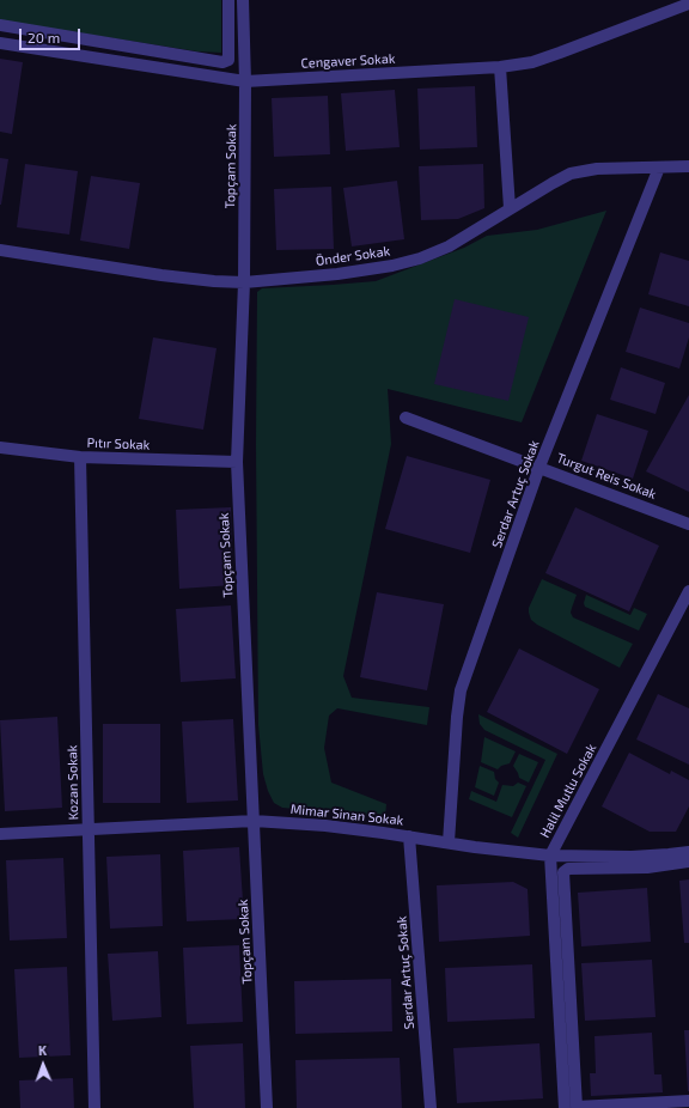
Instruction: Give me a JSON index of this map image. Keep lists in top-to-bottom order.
{
  "streets": {
    "street": [
      "Cengaver Sokak",
      "Topçam Sokak",
      "Önder Sokak",
      "Pıtır Sokak",
      "Turgut Reis Sokak",
      "Serdar Artuç Sokak",
      "Kozan Sokak",
      "Halil Mutlu Sokak",
      "Mimar Sinan Sokak"
    ]
  },
  "crossings": [
    ["Cengaver Sokak", "Topçam Sokak"],
    ["Topçam Sokak", "Önder Sokak"],
    ["Topçam Sokak", "Pıtır Sokak"],
    ["Topçam Sokak", "Mimar Sinan Sokak"],
    ["Önder Sokak", "Serdar Artuç Sokak"],
    ["Pıtır Sokak", "Kozan Sokak"],
    ["Turgut Reis Sokak", "Serdar Artuç Sokak"],
    ["Serdar Artuç Sokak", "Mimar Sinan Sokak"],
    ["Kozan Sokak", "Mimar Sinan Sokak"],
    ["Halil Mutlu Sokak", "Mimar Sinan Sokak"]
  ],
  "scale_bar": "20 m",
  "north": "top"
}
